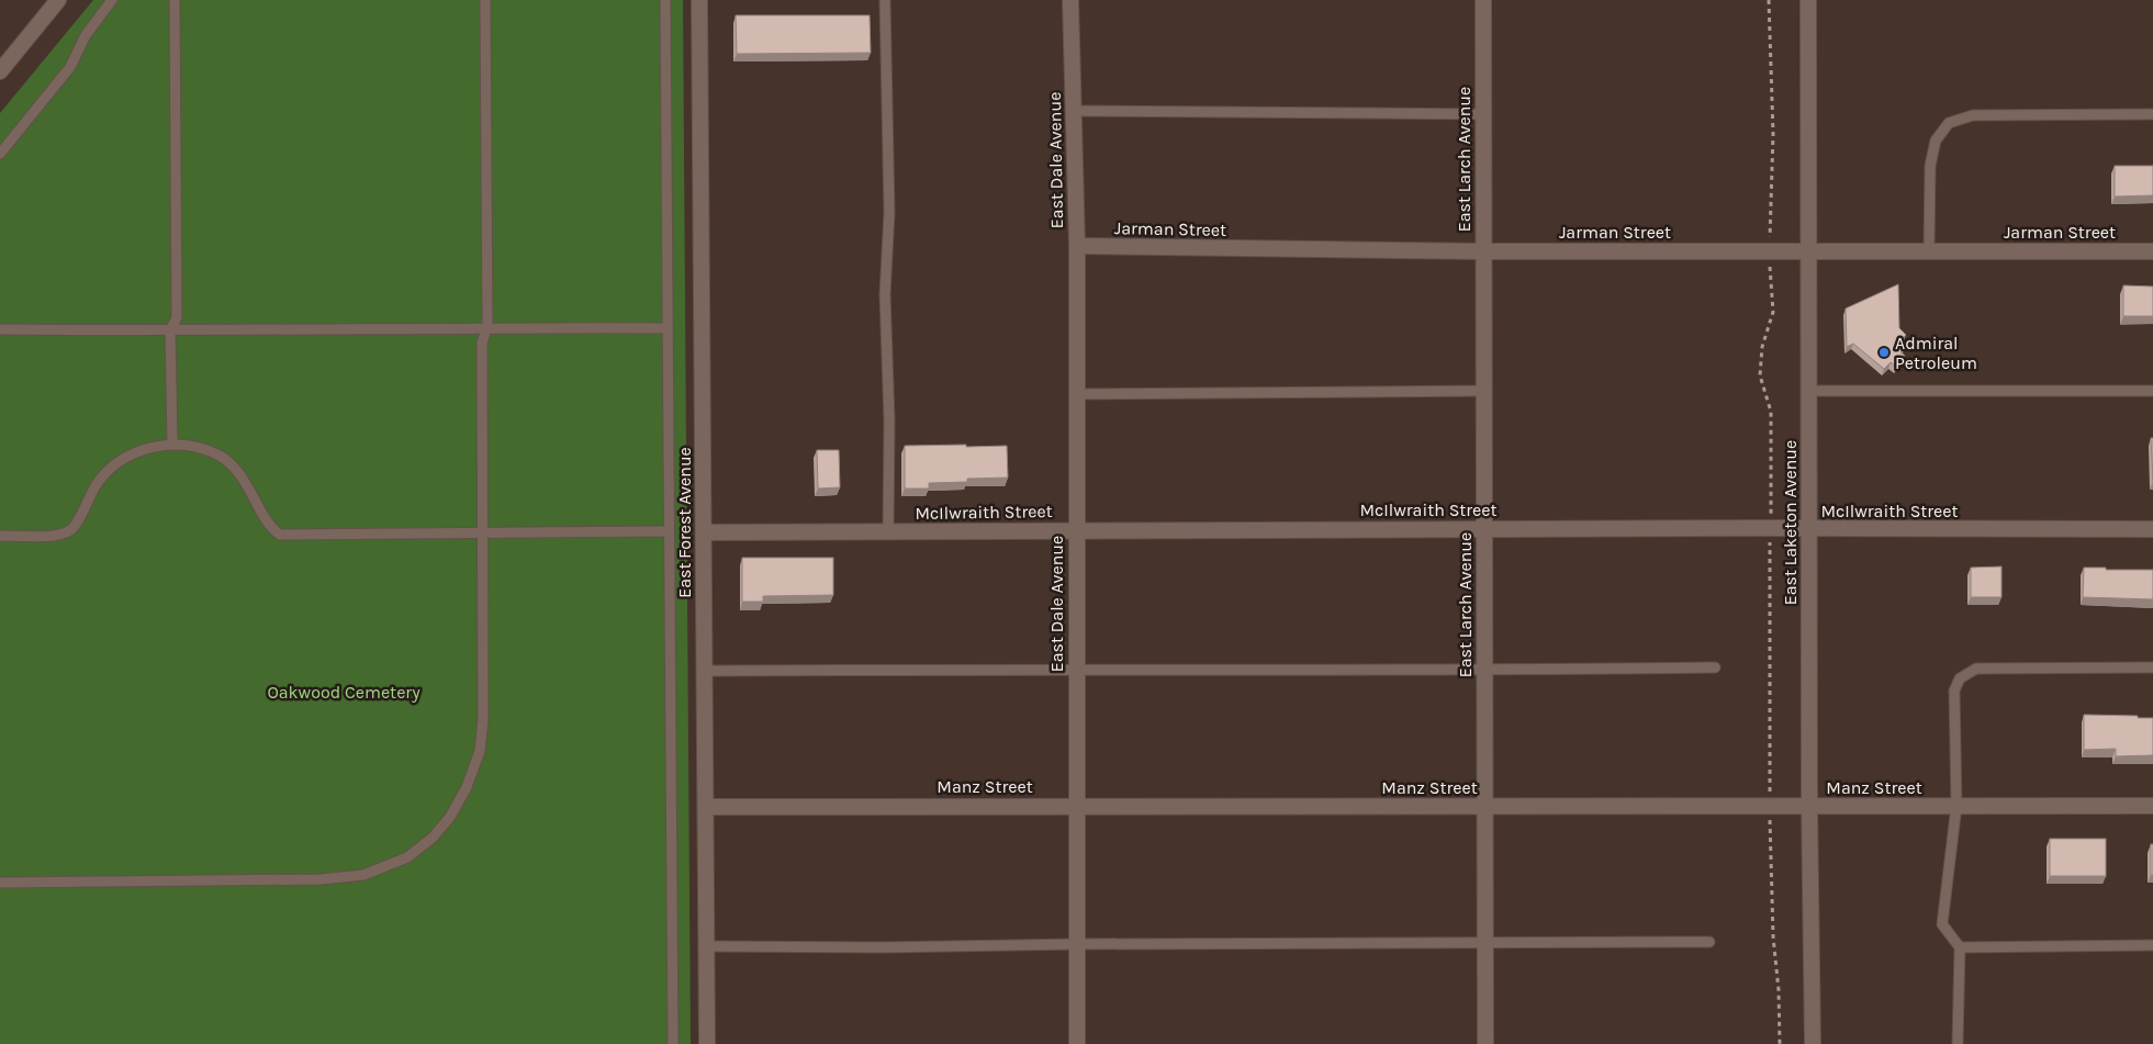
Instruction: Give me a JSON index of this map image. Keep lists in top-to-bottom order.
{
  "streets": {
    "street": [
      "East Larch Avenue",
      "East Dale Avenue",
      "Jarman Street",
      "McIlwraith Street",
      "East Forest Avenue",
      "East Laketon Avenue",
      "Manz Street"
    ]
  },
  "crossings": [
    ["East Larch Avenue", "Jarman Street"],
    ["East Larch Avenue", "McIlwraith Street"],
    ["East Larch Avenue", "Manz Street"],
    ["East Dale Avenue", "Jarman Street"],
    ["East Dale Avenue", "McIlwraith Street"],
    ["East Dale Avenue", "Manz Street"],
    ["Jarman Street", "East Laketon Avenue"],
    ["McIlwraith Street", "East Forest Avenue"],
    ["McIlwraith Street", "East Laketon Avenue"],
    ["East Forest Avenue", "Manz Street"],
    ["East Laketon Avenue", "Manz Street"]
  ],
  "parks": ["Oakwood Cemetery"],
  "places": ["Admiral Petroleum"]
}
